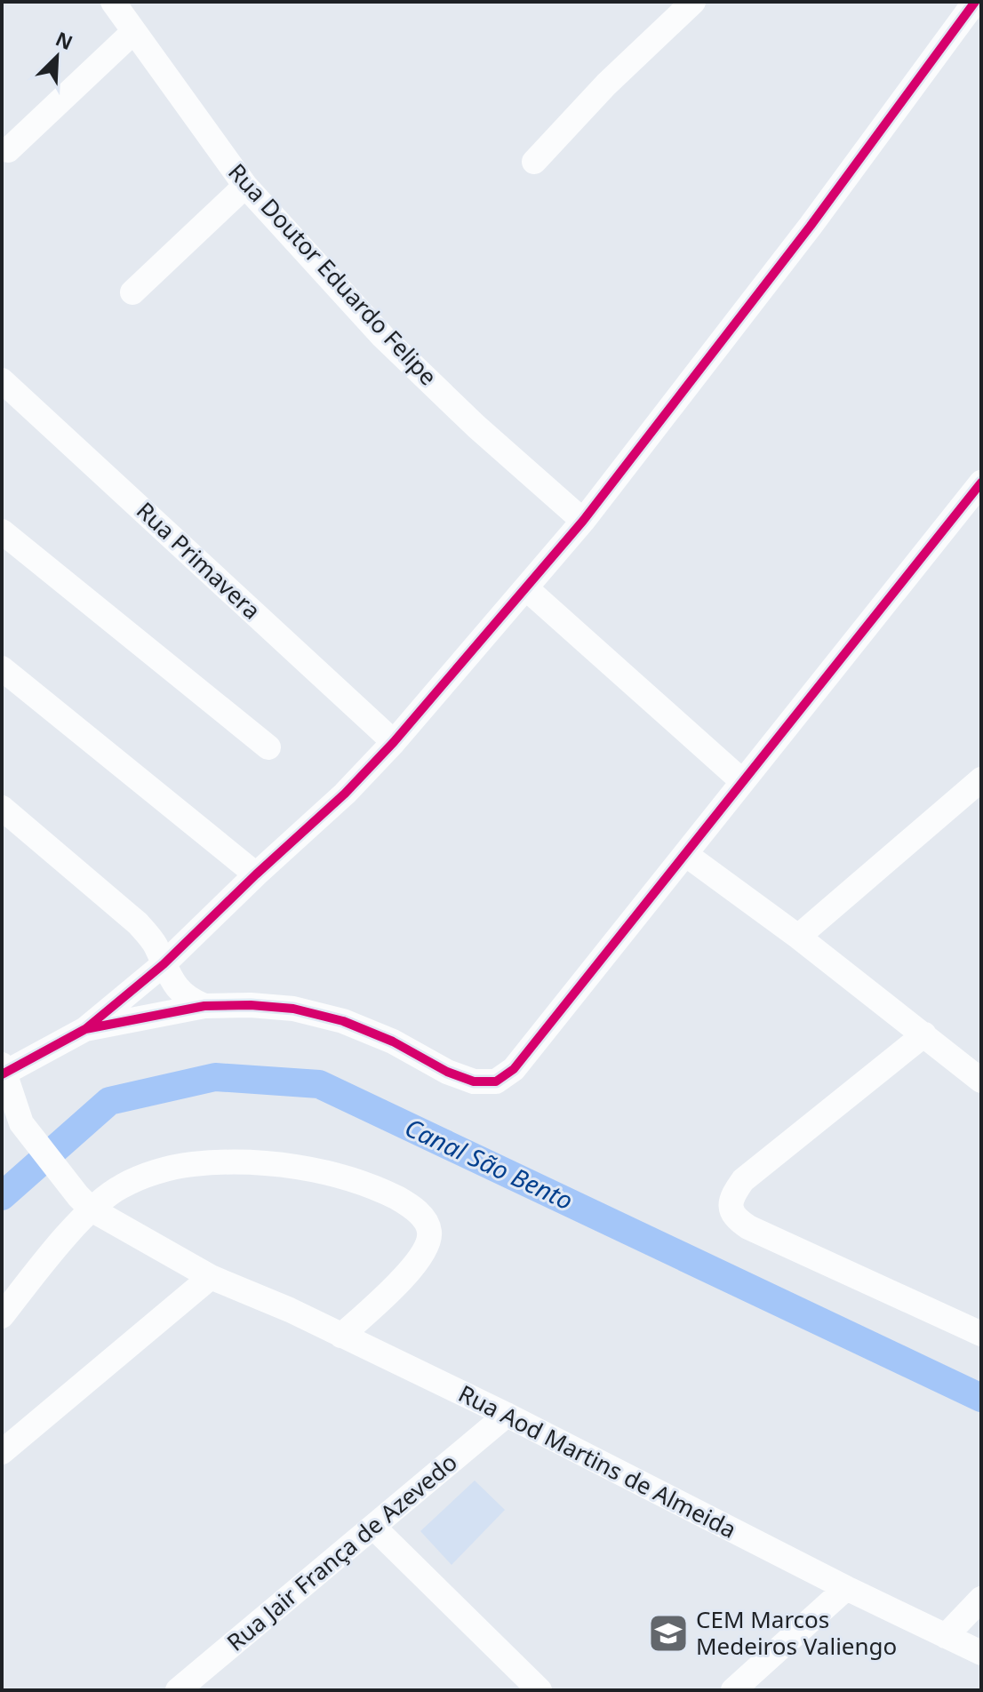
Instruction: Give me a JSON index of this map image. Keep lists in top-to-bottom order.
{
  "streets": {
    "street": [
      "Rua Doutor Eduardo Felipe",
      "Rua Primavera",
      "Rua Aod Martins de Almeida",
      "Rua Jair França de Azevedo"
    ]
  },
  "crossings": [
    ["Rua Aod Martins de Almeida", "Rua Jair França de Azevedo"]
  ],
  "water": ["Canal São Bento"],
  "places": {
    "school or university": ["CEM Marcos Medeiros Valiengo"]
  },
  "north": "top right"
}
